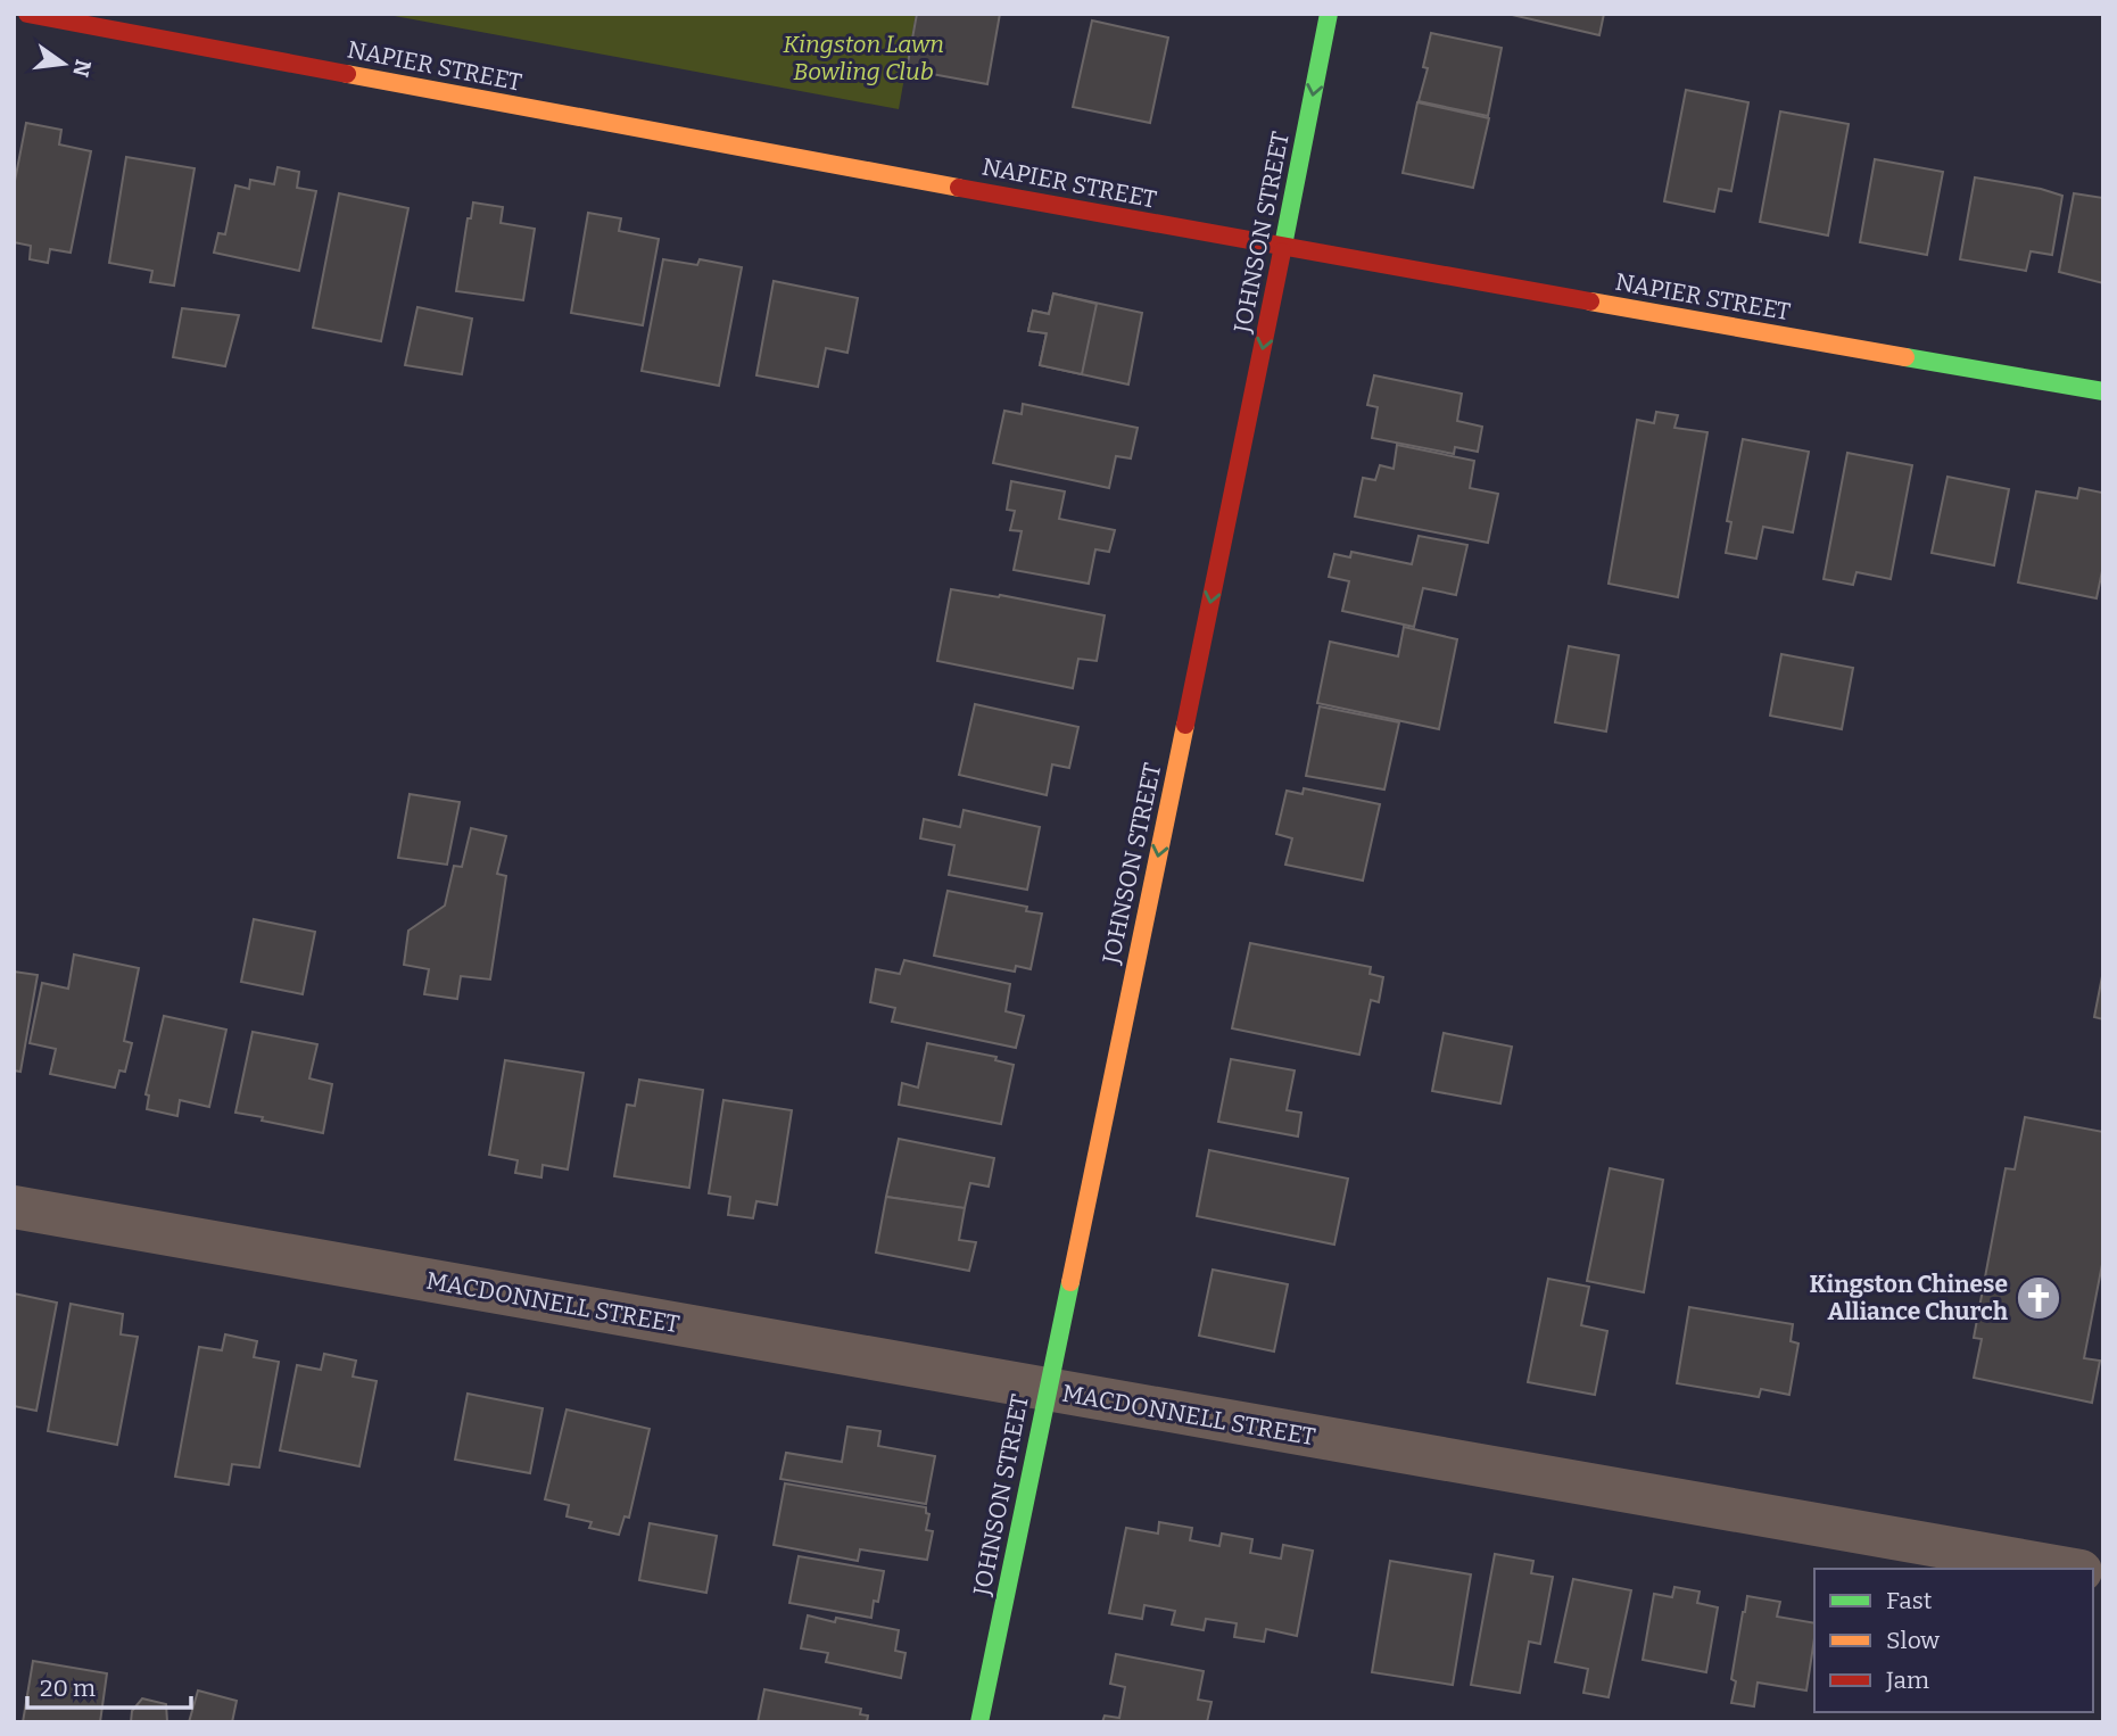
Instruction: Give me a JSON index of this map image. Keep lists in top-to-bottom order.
{
  "streets": {
    "street": ["NAPIER STREET", "JOHNSON STREET", "MACDONNELL STREET"]
  },
  "crossings": [
    ["NAPIER STREET", "JOHNSON STREET"],
    ["JOHNSON STREET", "MACDONNELL STREET"]
  ],
  "one_way": ["JOHNSON STREET"],
  "parks": ["Kingston Lawn Bowling Club"],
  "places": {
    "church": ["Kingston Chinese Alliance Church"]
  },
  "legend": ["Fast", "Slow", "Jam"],
  "scale_bar": "20 m",
  "north": "right"
}
